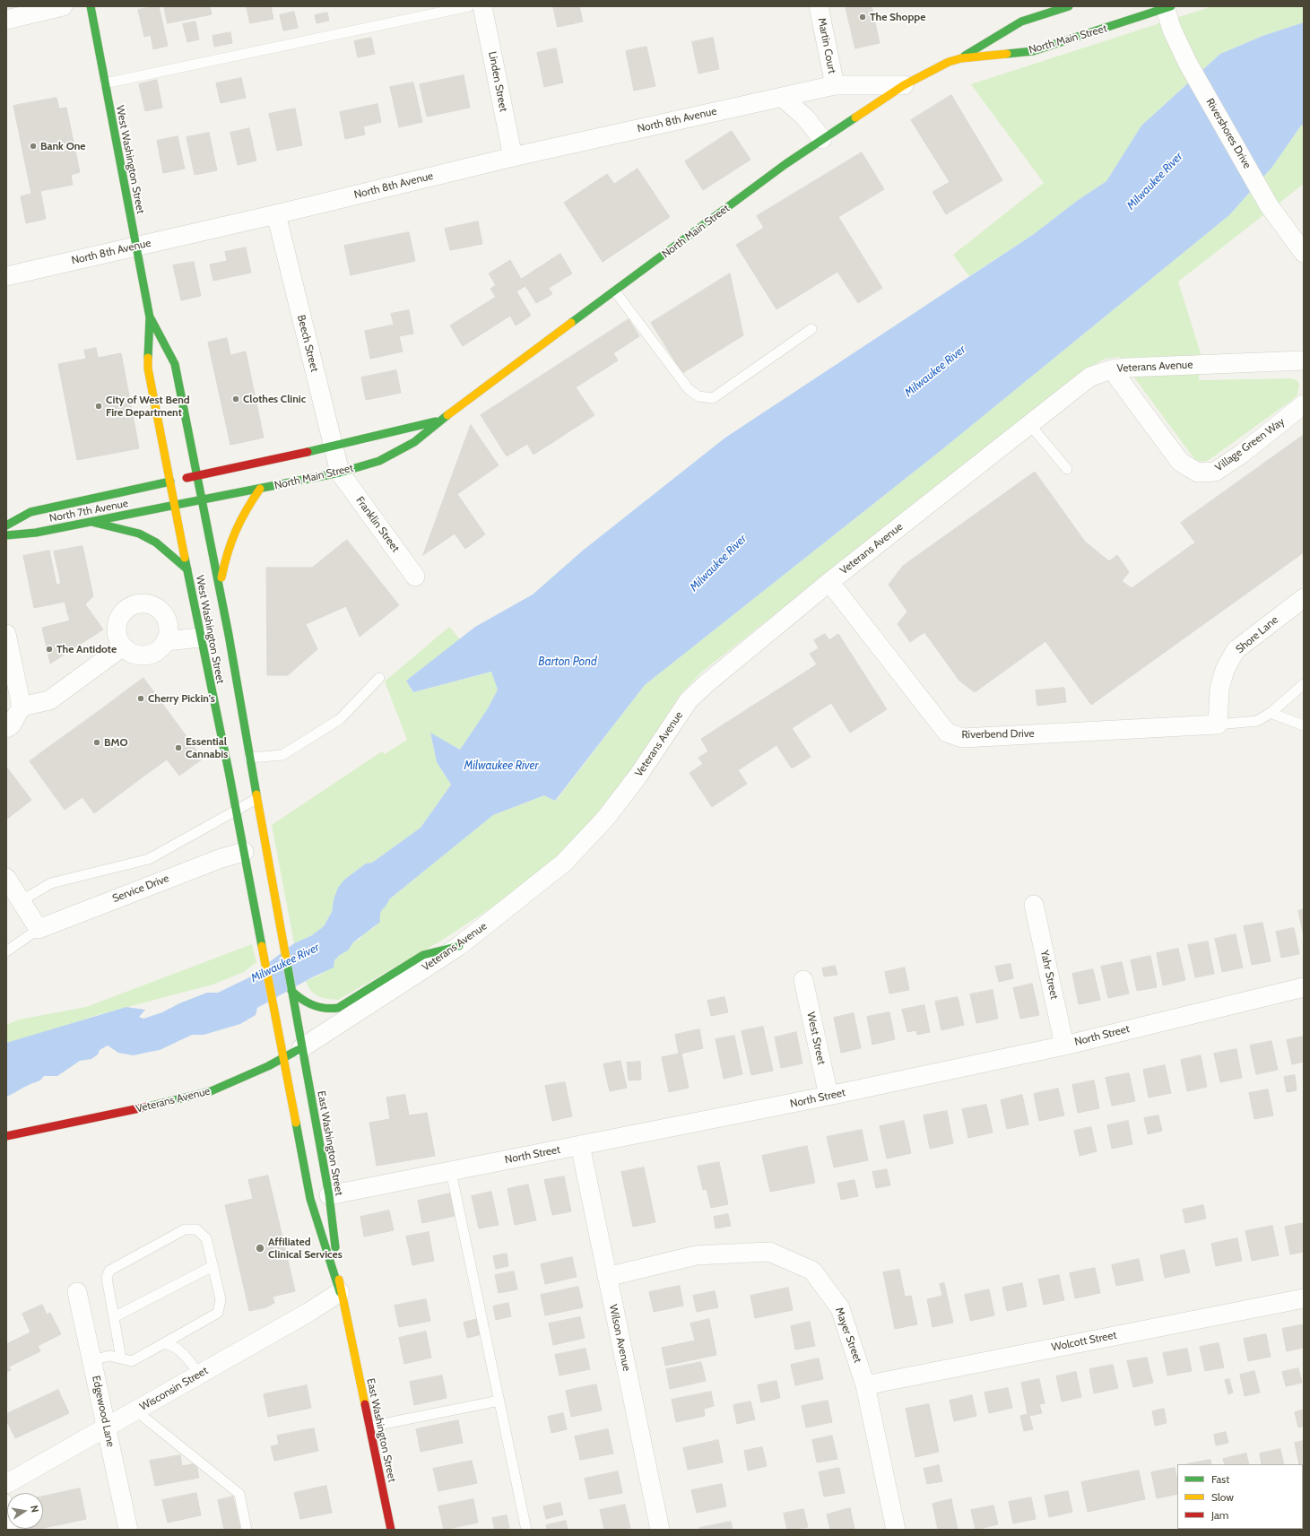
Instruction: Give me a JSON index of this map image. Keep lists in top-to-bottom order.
{
  "streets": {
    "main road": [
      "North Main Street",
      "West Washington Street",
      "Veterans Avenue",
      "North 7th Avenue",
      "East Washington Street"
    ],
    "street": [
      "Martin Court",
      "Linden Street",
      "North 8th Avenue",
      "Rivershores Drive",
      "Beech Street",
      "Village Green Way",
      "Franklin Street",
      "Shore Lane",
      "Riverbend Drive",
      "Service Drive",
      "Yahr Street",
      "North Street",
      "West Street",
      "Mayer Street",
      "Wilson Avenue",
      "Wolcott Street",
      "Wisconsin Street",
      "Edgewood Lane"
    ]
  },
  "crossings": [
    ["North Main Street", "North 8th Avenue"],
    ["North Main Street", "Rivershores Drive"],
    ["North Main Street", "West Washington Street"],
    ["North Main Street", "Beech Street"],
    ["North Main Street", "North 7th Avenue"],
    ["North Main Street", "Franklin Street"],
    ["Martin Court", "North 8th Avenue"],
    ["Linden Street", "North 8th Avenue"],
    ["North 8th Avenue", "West Washington Street"],
    ["North 8th Avenue", "Beech Street"],
    ["West Washington Street", "North 7th Avenue"],
    ["West Washington Street", "Service Drive"],
    ["West Washington Street", "East Washington Street"],
    ["Beech Street", "Franklin Street"],
    ["Veterans Avenue", "Village Green Way"],
    ["Veterans Avenue", "Riverbend Drive"],
    ["Veterans Avenue", "East Washington Street"],
    ["Shore Lane", "Riverbend Drive"],
    ["Yahr Street", "North Street"],
    ["North Street", "West Street"],
    ["North Street", "East Washington Street"],
    ["North Street", "Wilson Avenue"],
    ["East Washington Street", "Wisconsin Street"],
    ["Mayer Street", "Wilson Avenue"],
    ["Mayer Street", "Wolcott Street"],
    ["Wisconsin Street", "Edgewood Lane"]
  ],
  "water": ["Milwaukee River", "Barton Pond"],
  "places": [
    "The Shoppe",
    "Bank One",
    "Clothes Clinic",
    "City of West Bend Fire Department",
    "The Antidote",
    "Cherry Pickin's",
    "BMO",
    "Essential Cannabis",
    "Affiliated Clinical Services"
  ],
  "legend": ["Fast", "Slow", "Jam"],
  "north": "right"
}
